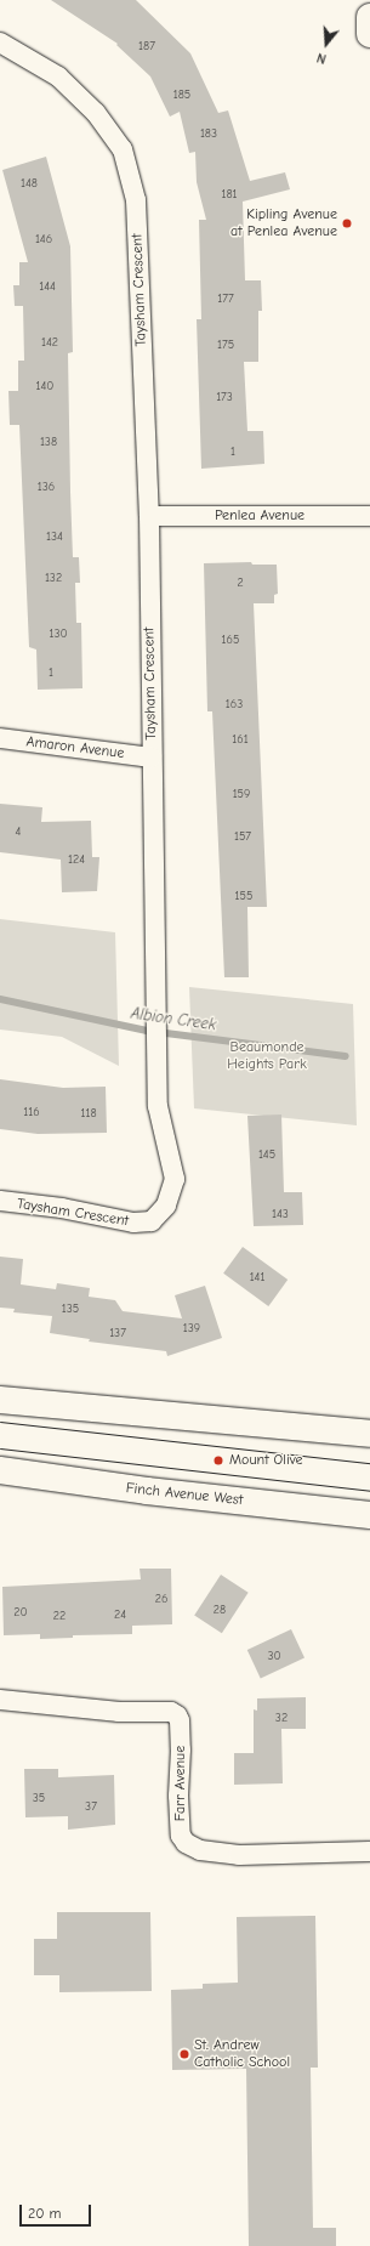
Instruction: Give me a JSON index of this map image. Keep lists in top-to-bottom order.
{
  "streets": {
    "main road": ["Finch Avenue West"],
    "street": [
      "Taysham Crescent",
      "Penlea Avenue",
      "Amaron Avenue",
      "Farr Avenue"
    ]
  },
  "crossings": [
    ["Taysham Crescent", "Penlea Avenue"],
    ["Taysham Crescent", "Amaron Avenue"]
  ],
  "water": ["Albion Creek"],
  "parks": ["Beaumonde Heights Park"],
  "places": ["Kipling Avenue at Penlea Avenue", "Mount Olive", "St. Andrew Catholic School"],
  "house_numbers": [
    "187",
    "185",
    "183",
    "148",
    "181",
    "146",
    "144",
    "177",
    "142",
    "175",
    "140",
    "173",
    "138",
    "1",
    "136",
    "134",
    "132",
    "2",
    "130",
    "165",
    "1",
    "163",
    "161",
    "159",
    "4",
    "157",
    "124",
    "155",
    "116",
    "118",
    "145",
    "143",
    "141",
    "135",
    "139",
    "137",
    "26",
    "28",
    "20",
    "24",
    "22",
    "30",
    "32",
    "35",
    "37"
  ],
  "scale_bar": "20 m",
  "north": "bottom"
}
